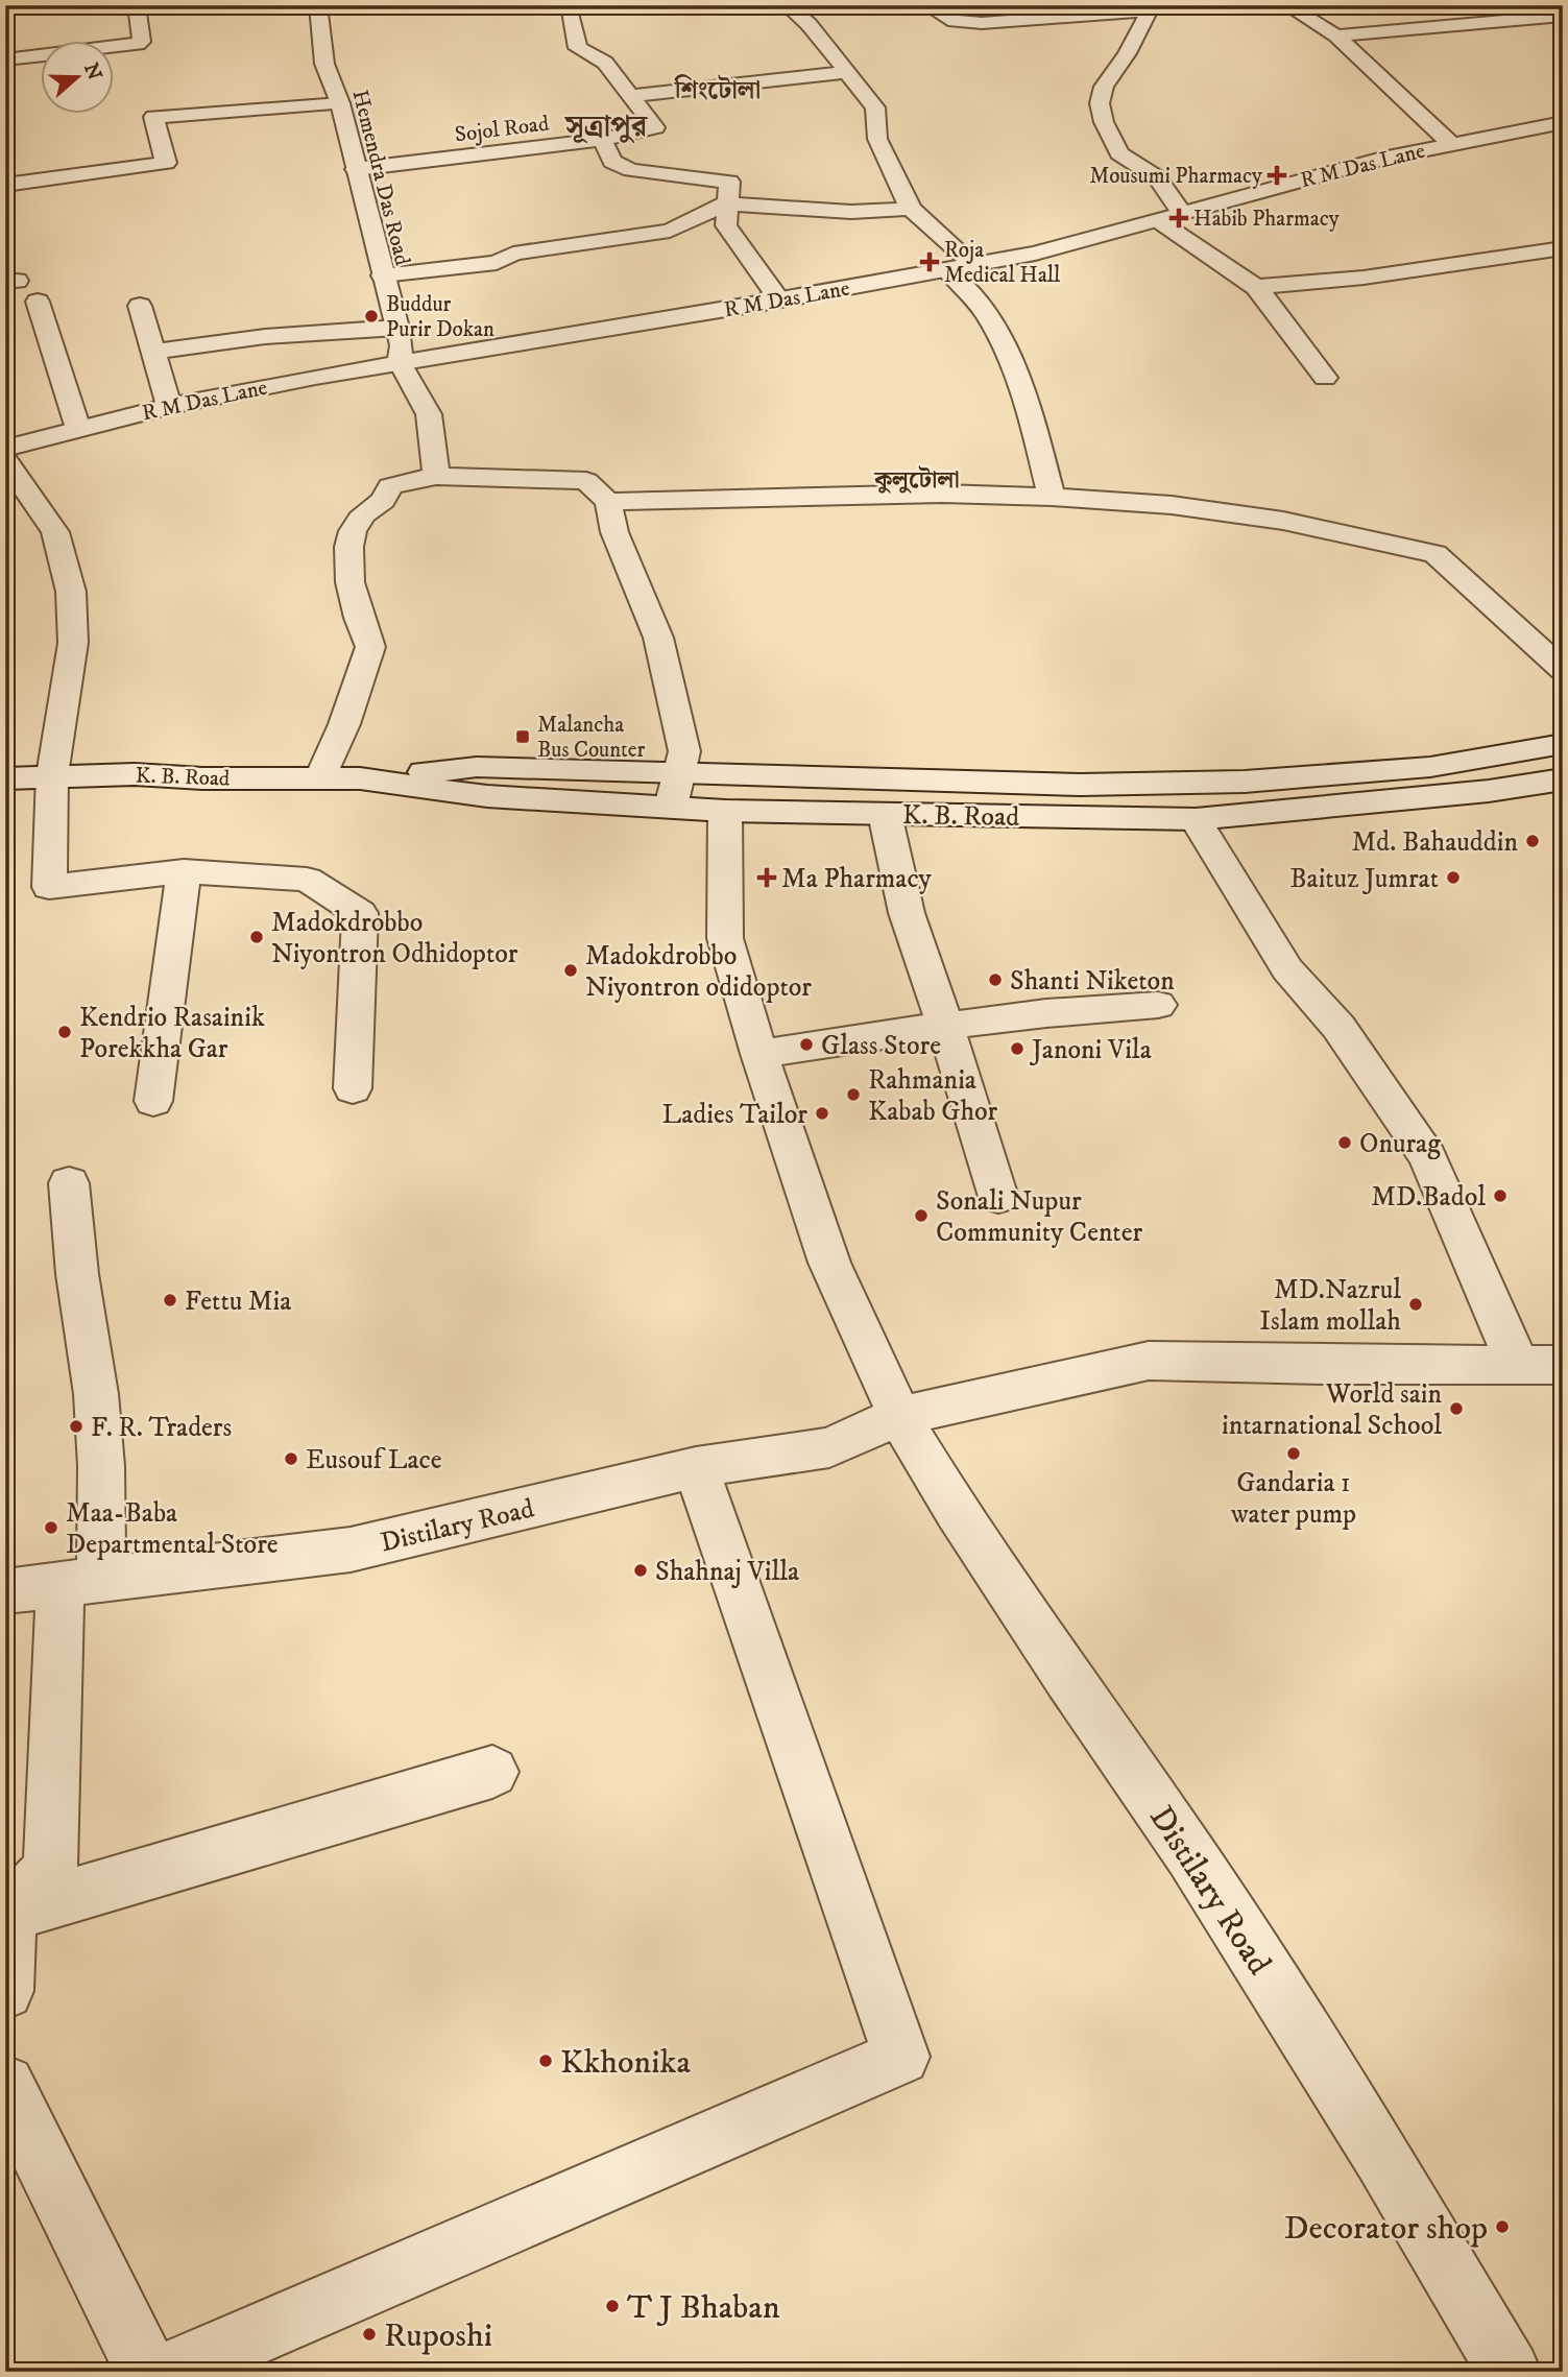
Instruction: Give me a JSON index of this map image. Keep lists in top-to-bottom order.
{
  "streets": {
    "street": [
      "Sojol Road",
      "R M Das Lane",
      "Hemendra Das Road",
      "K. B. Road",
      "Distilary Road"
    ]
  },
  "crossings": [
    ["Sojol Road", "Hemendra Das Road"],
    ["R M Das Lane", "Hemendra Das Road"],
    ["K. B. Road", "Distilary Road"]
  ],
  "districts": ["শিংটোলা", "সূত্রাপুর", "কুলুটোলা"],
  "places": {
    "health": [
      "Mousumi Pharmacy",
      "Habib Pharmacy",
      "Roja Medical Hall",
      "Ma Pharmacy"
    ],
    "other": [
      "Buddur Purir Dokan",
      "Md. Bahauddin",
      "Baituz Jumrat",
      "Madokdrobbo Niyontron Odhidoptor",
      "Madokdrobbo Niyontron odidoptor",
      "Shanti Niketon",
      "Kendrio Rasainik Porekkha Gar",
      "Glass Store",
      "Janoni Vila",
      "Rahmania Kabab Ghor",
      "Ladies Tailor",
      "Onurag",
      "MD.Badol",
      "Sonali Nupur Community Center",
      "Fettu Mia",
      "MD.Nazrul Islam mollah",
      "World sain intarnational School",
      "F. R. Traders",
      "Gandaria 1 water pump",
      "Eusouf Lace",
      "Maa-Baba Departmental Store",
      "Shahnaj Villa",
      "Kkhonika",
      "Decorator shop",
      "T J Bhaban",
      "Ruposhi"
    ],
    "transit": ["Malancha Bus Counter"]
  },
  "north": "right"
}
